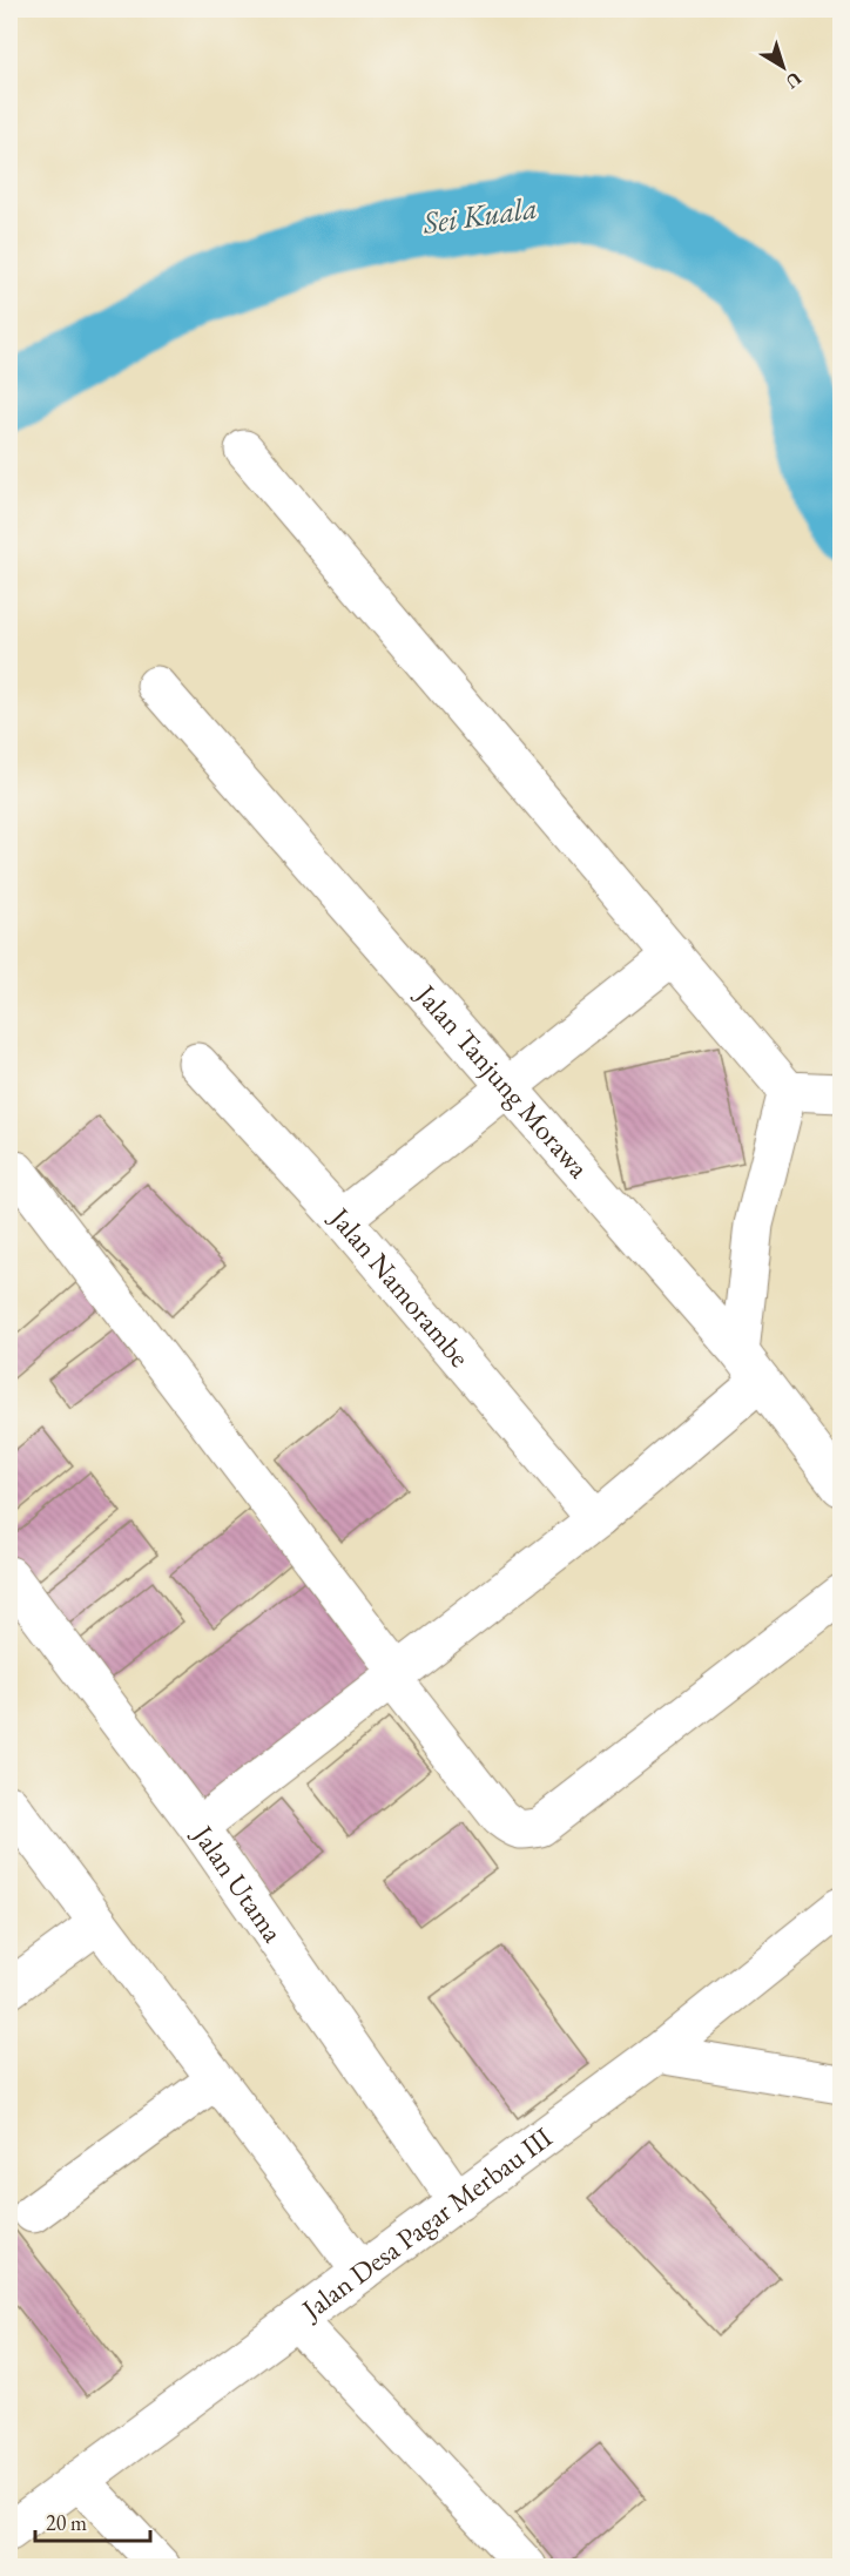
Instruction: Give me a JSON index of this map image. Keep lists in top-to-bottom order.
{
  "streets": {
    "street": [
      "Jalan Tanjung Morawa",
      "Jalan Namorambe",
      "Jalan Utama",
      "Jalan Desa Pagar Merbau III"
    ]
  },
  "crossings": [
    ["Jalan Utama", "Jalan Desa Pagar Merbau III"]
  ],
  "water": ["Sei Kuala"],
  "scale_bar": "20 m",
  "north": "bottom right"
}
